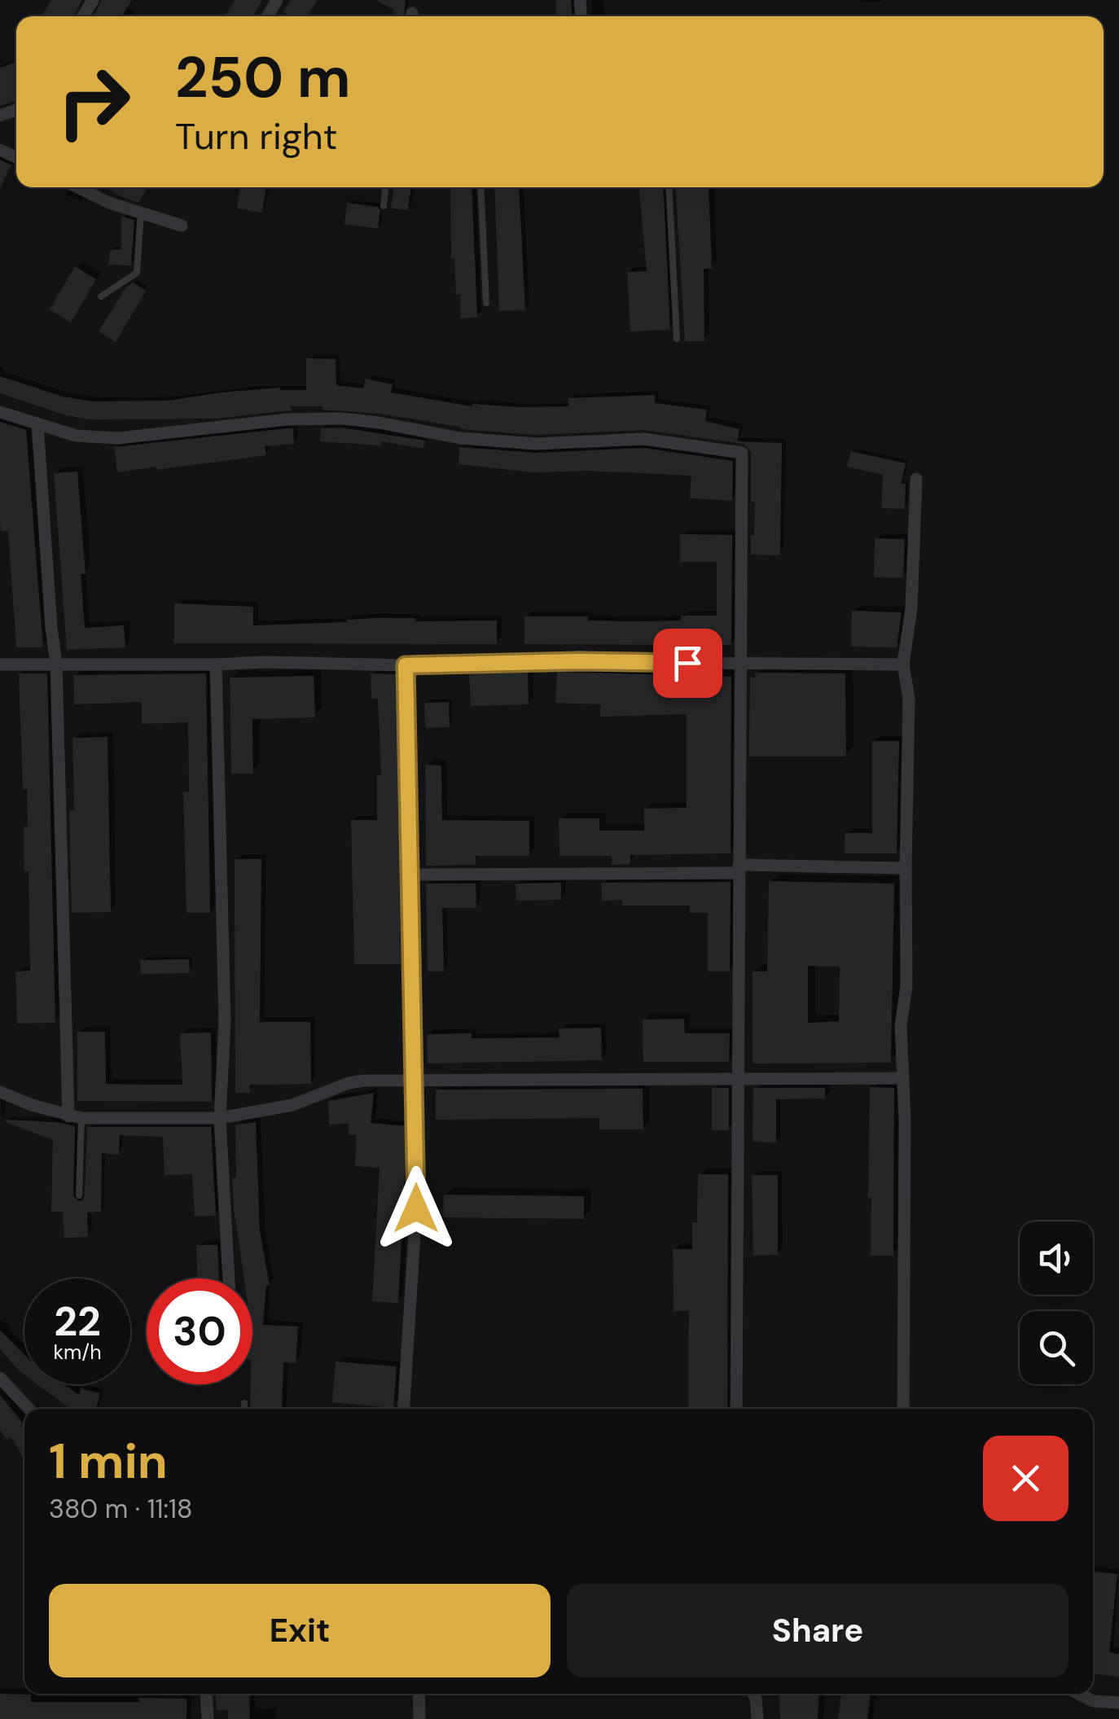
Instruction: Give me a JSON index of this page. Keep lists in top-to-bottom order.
{
  "page": {
    "turn": ["250 m", "Turn right"],
    "speed": "22 km/h",
    "limit": "30",
    "heading": ["1 min", "380 m · 11:18"],
    "buttons": ["Exit", "Share"]
  }
}
